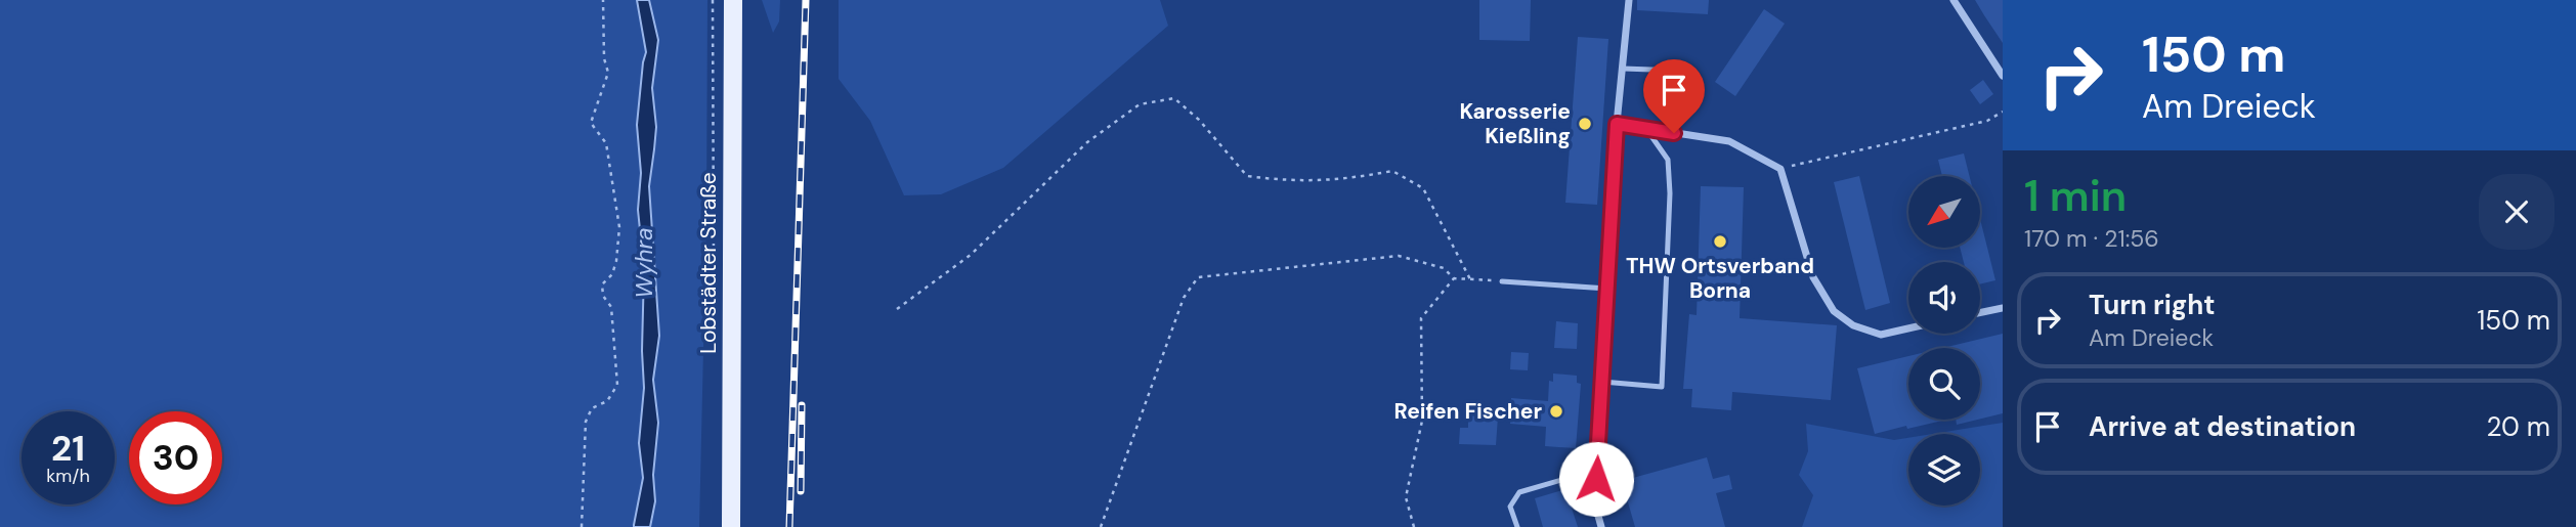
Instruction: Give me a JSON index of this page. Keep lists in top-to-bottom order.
{
  "streets": {
    "main road": ["Lobstädter Straße"]
  },
  "water": ["Wyhra"],
  "places": ["Karosserie Kießling", "THW Ortsverband Borna", "Reifen Fischer"],
  "north": "bottom left",
  "page": {
    "turn": ["150 m", "Am Dreieck"],
    "heading": ["1 min", "170 m · 21:56"],
    "list": [
      {
        "name": "Turn right",
        "note": "Am Dreieck",
        "value": "150 m"
      },
      {
        "name": "Arrive at destination",
        "value": "20 m"
      }
    ],
    "speed": "21 km/h",
    "limit": "30"
  }
}
